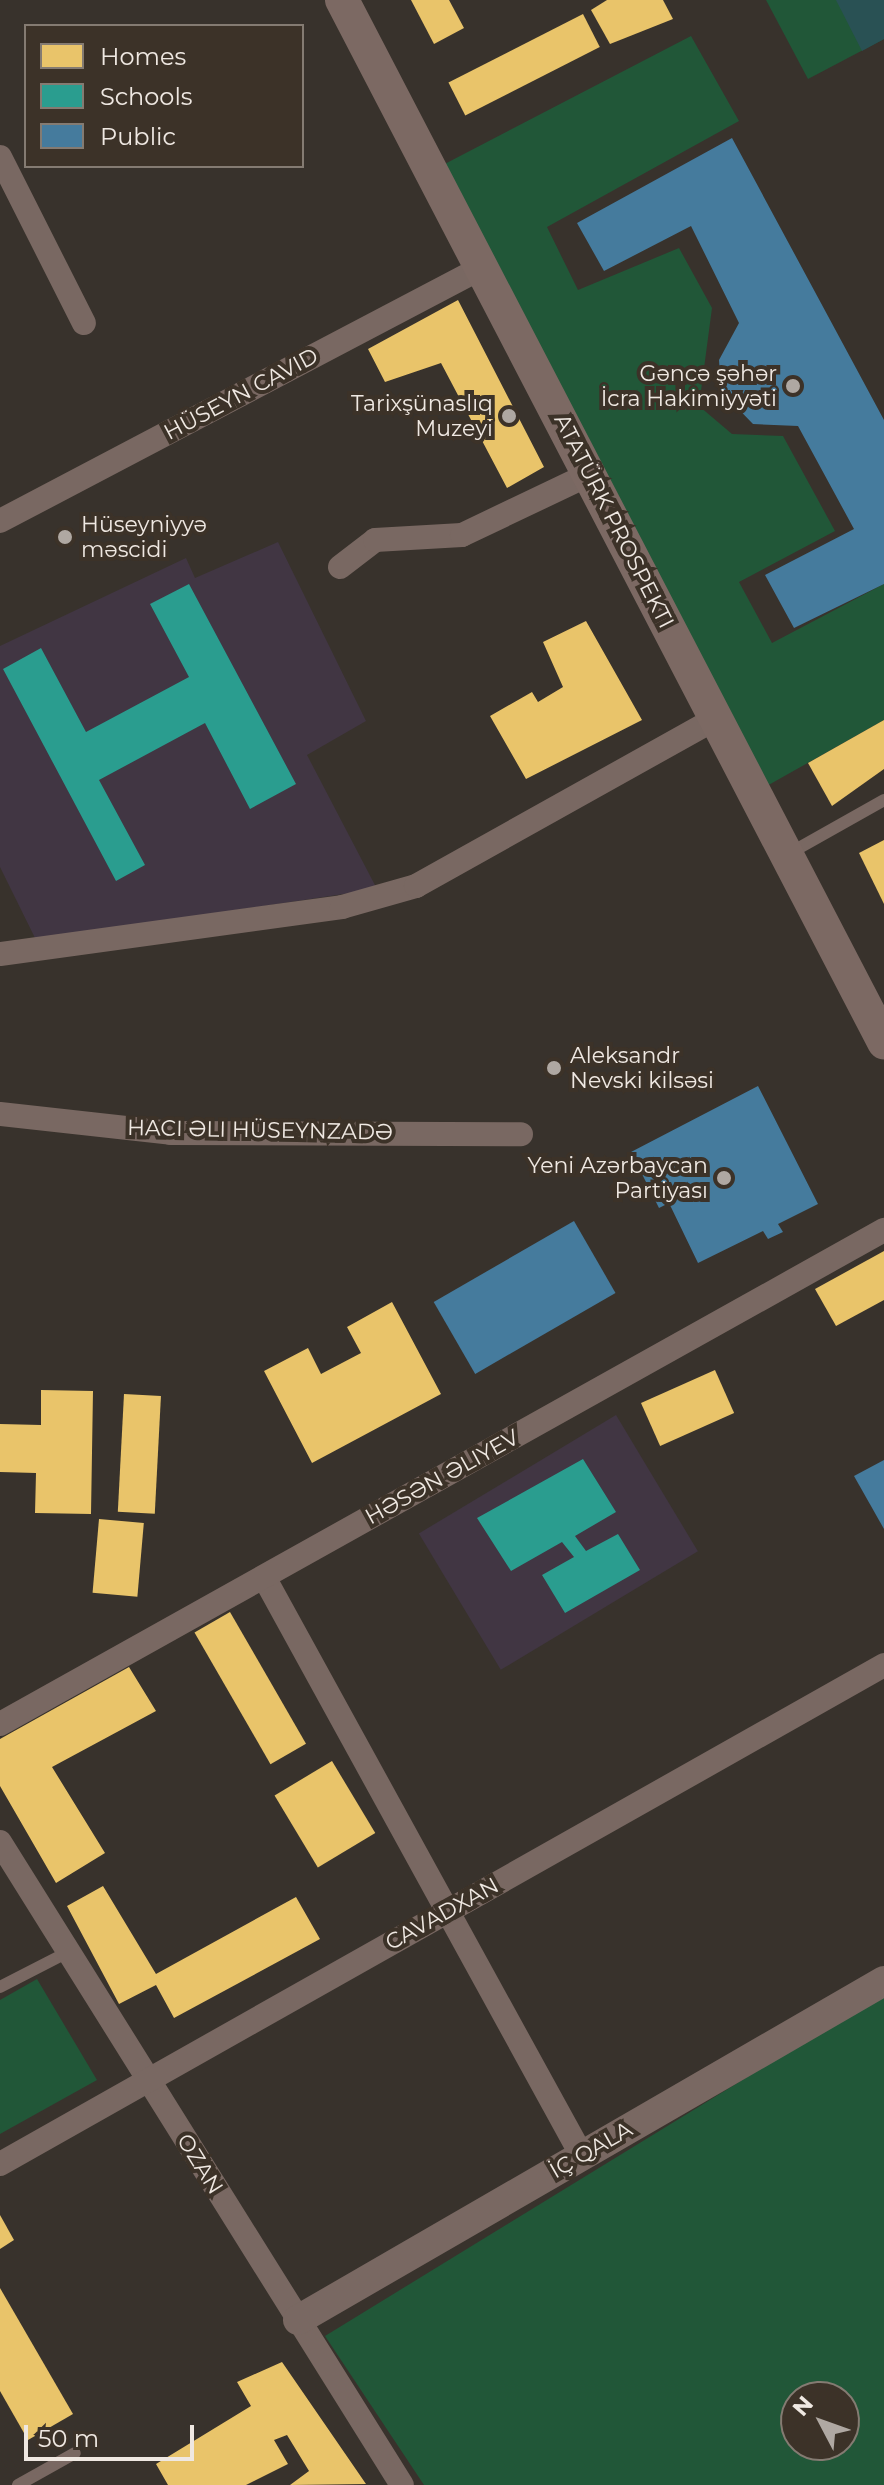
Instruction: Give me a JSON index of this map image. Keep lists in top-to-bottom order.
{
  "streets": {
    "main road": ["ATATÜRK PROSPEKTI"],
    "street": [
      "HÜSEYN CAVID",
      "HƏSƏN ƏLIYEV",
      "CAVADXAN",
      "İÇ QALA",
      "OZAN"
    ]
  },
  "crossings": [
    ["HÜSEYN CAVID", "ATATÜRK PROSPEKTI"],
    ["CAVADXAN", "OZAN"],
    ["İÇ QALA", "OZAN"]
  ],
  "places": [
    "Gəncə şəhər İcra Hakimiyyəti",
    "Tarixşünaslıq Muzeyi",
    "Hüseyniyyə məscidi",
    "Aleksandr Nevski kilsəsi",
    "Yeni Azərbaycan Partiyası"
  ],
  "legend": ["Homes", "Schools", "Public"],
  "scale_bar": "50 m",
  "north": "top left"
}
